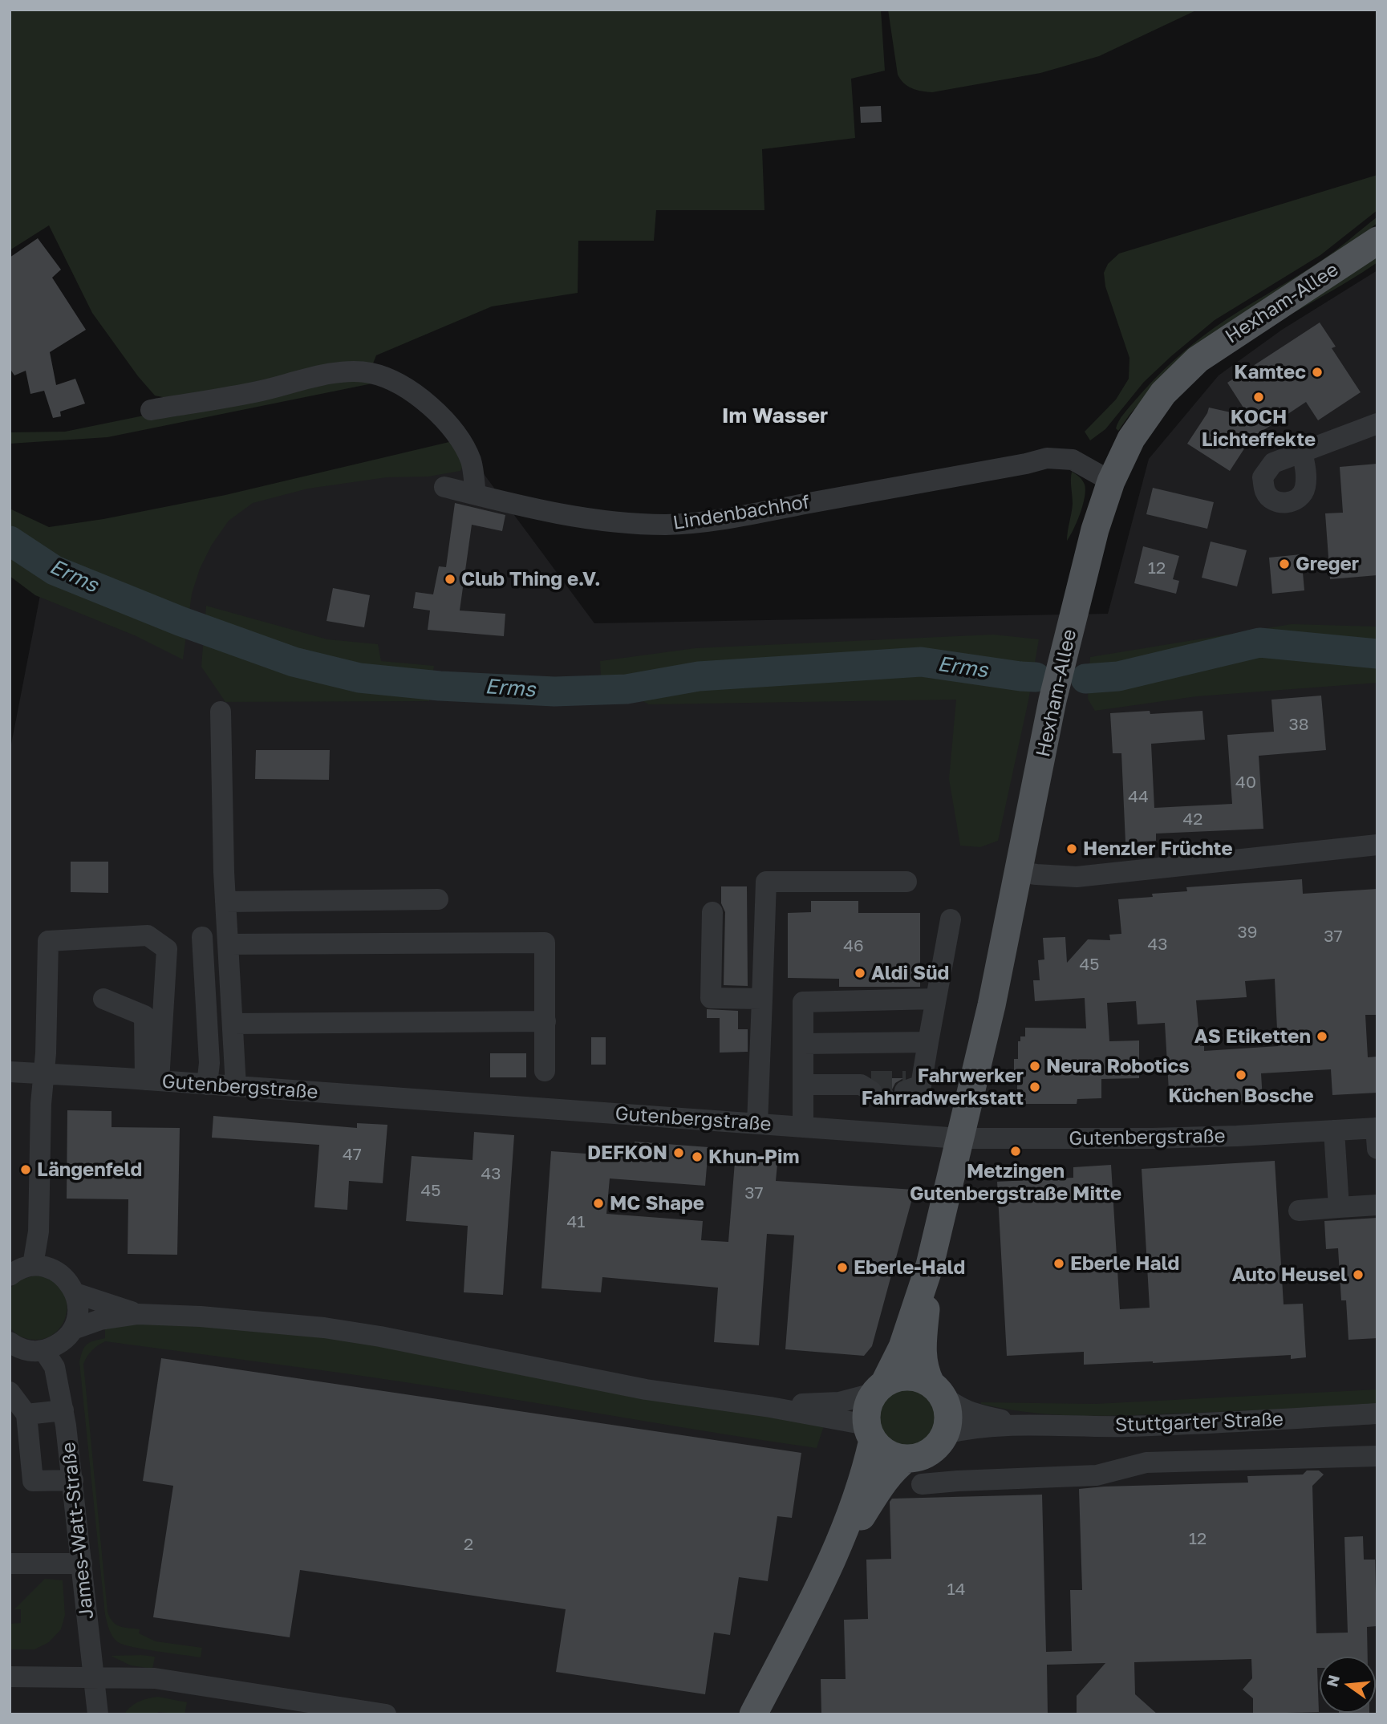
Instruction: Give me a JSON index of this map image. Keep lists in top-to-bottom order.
{
  "streets": {
    "main road": ["Hexham-Allee"],
    "street": [
      "Lindenbachhof",
      "Gutenbergstraße",
      "Stuttgarter Straße",
      "James-Watt-Straße"
    ]
  },
  "crossings": [
    ["Hexham-Allee", "Lindenbachhof"],
    ["Hexham-Allee", "Gutenbergstraße"],
    ["Hexham-Allee", "Stuttgarter Straße"]
  ],
  "districts": ["Im Wasser"],
  "water": ["Erms"],
  "places": [
    "Kamtec",
    "KOCH Lichteffekte",
    "Greger",
    "Club Thing e.V.",
    "Henzler Früchte",
    "Aldi Süd",
    "AS Etiketten",
    "Neura Robotics",
    "Küchen Bosche",
    "Fahrwerker Fahrradwerkstatt",
    "Metzingen Gutenbergstraße Mitte",
    "DEFKON",
    "Khun-Pim",
    "Längenfeld",
    "MC Shape",
    "Eberle Hald",
    "Eberle-Hald",
    "Auto Heusel"
  ],
  "house_numbers": [
    "12",
    "38",
    "40",
    "44",
    "42",
    "39",
    "37",
    "43",
    "46",
    "45",
    "47",
    "43",
    "45",
    "37",
    "41",
    "12",
    "2",
    "14"
  ],
  "north": "left"
}
